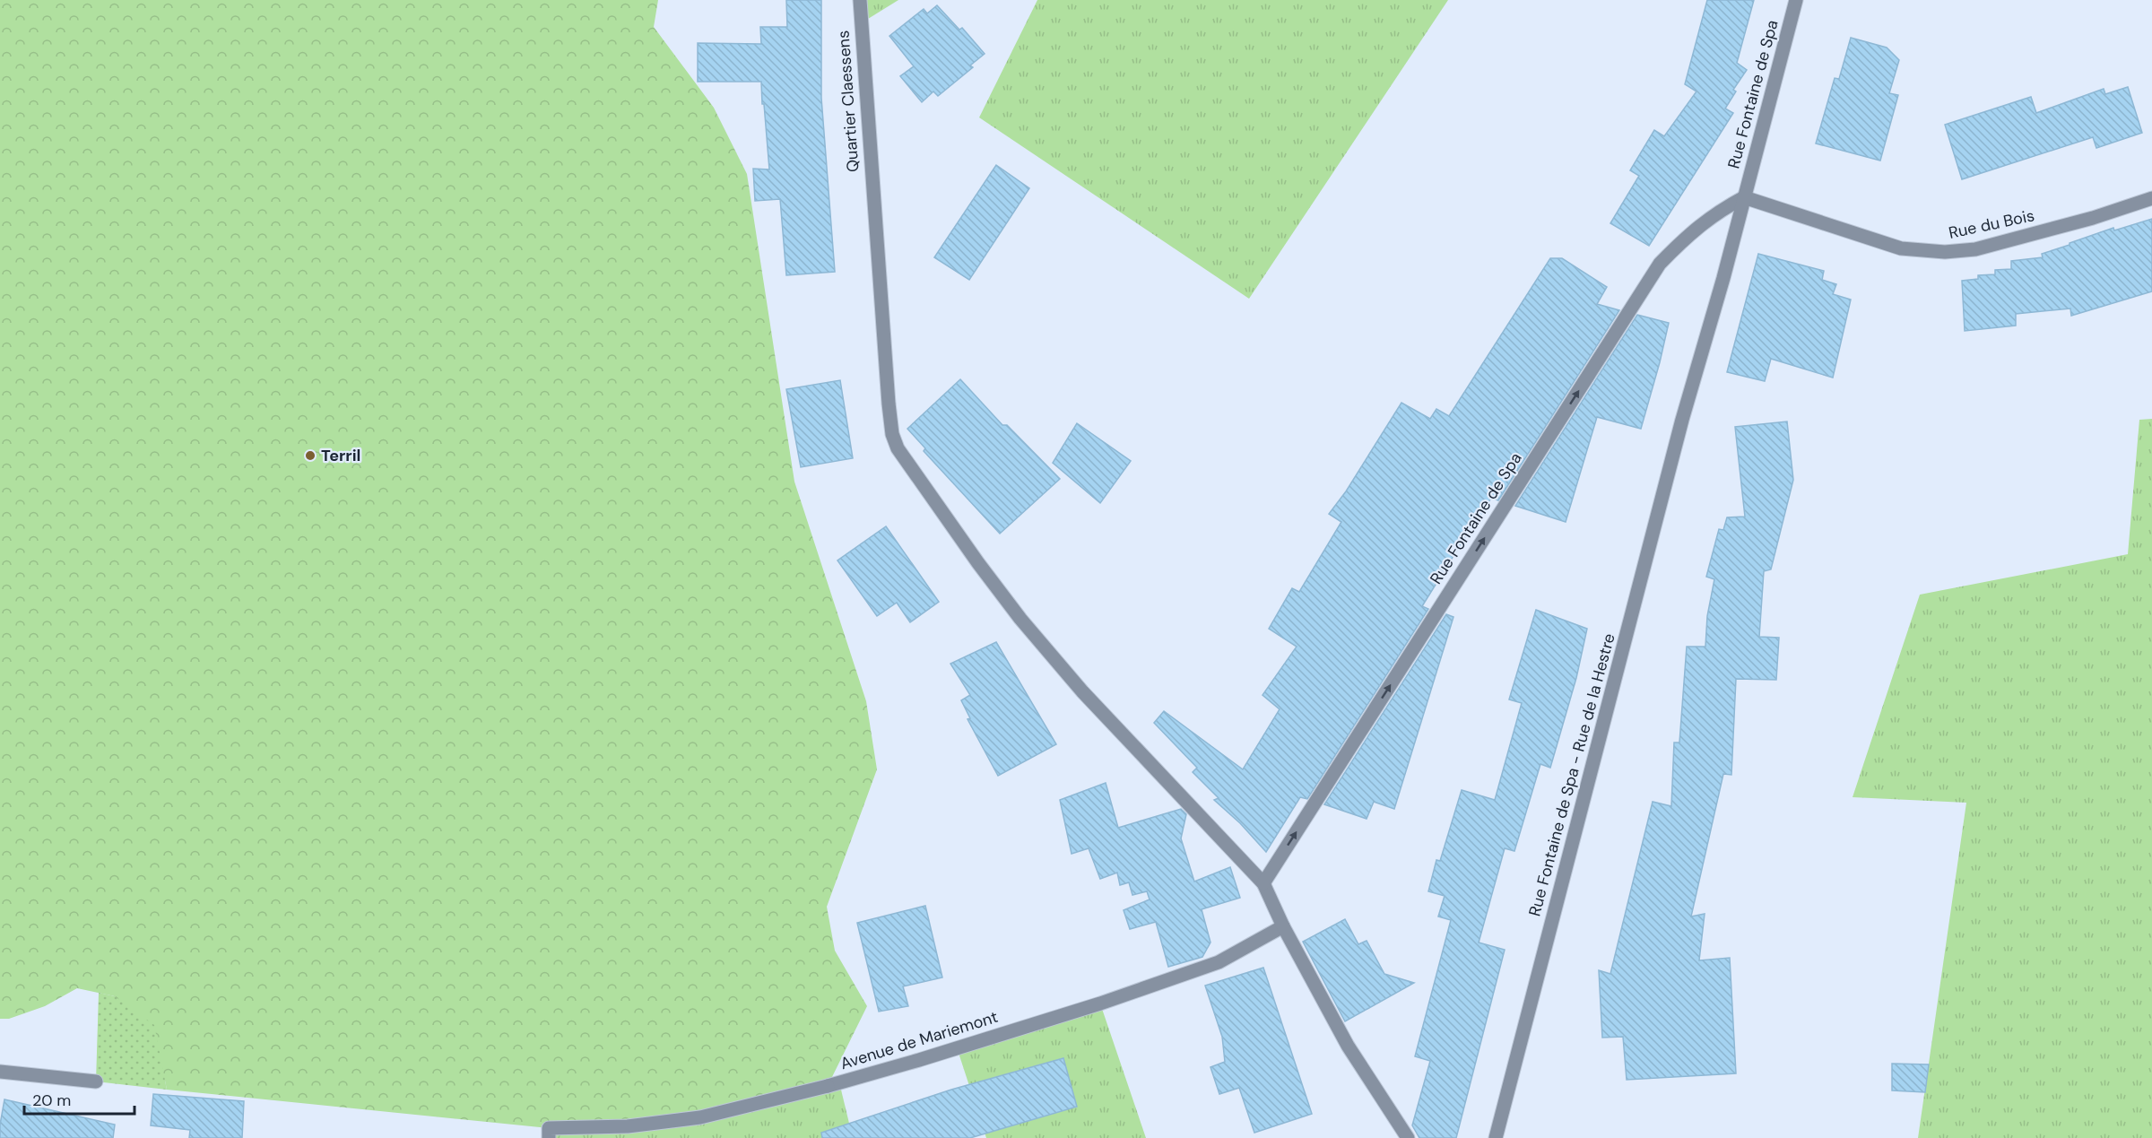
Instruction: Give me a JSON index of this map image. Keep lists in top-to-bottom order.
{
  "streets": {
    "street": [
      "Rue Fontaine de Spa",
      "Quartier Claessens",
      "Rue du Bois",
      "Rue Fontaine de Spa - Rue de la Hestre",
      "Avenue de Mariemont"
    ]
  },
  "crossings": [
    ["Rue Fontaine de Spa", "Quartier Claessens"],
    ["Rue Fontaine de Spa", "Rue du Bois"],
    ["Rue Fontaine de Spa", "Rue Fontaine de Spa - Rue de la Hestre"],
    ["Quartier Claessens", "Avenue de Mariemont"]
  ],
  "one_way": ["Rue Fontaine de Spa"],
  "places": ["Terril"],
  "scale_bar": "20 m"
}
